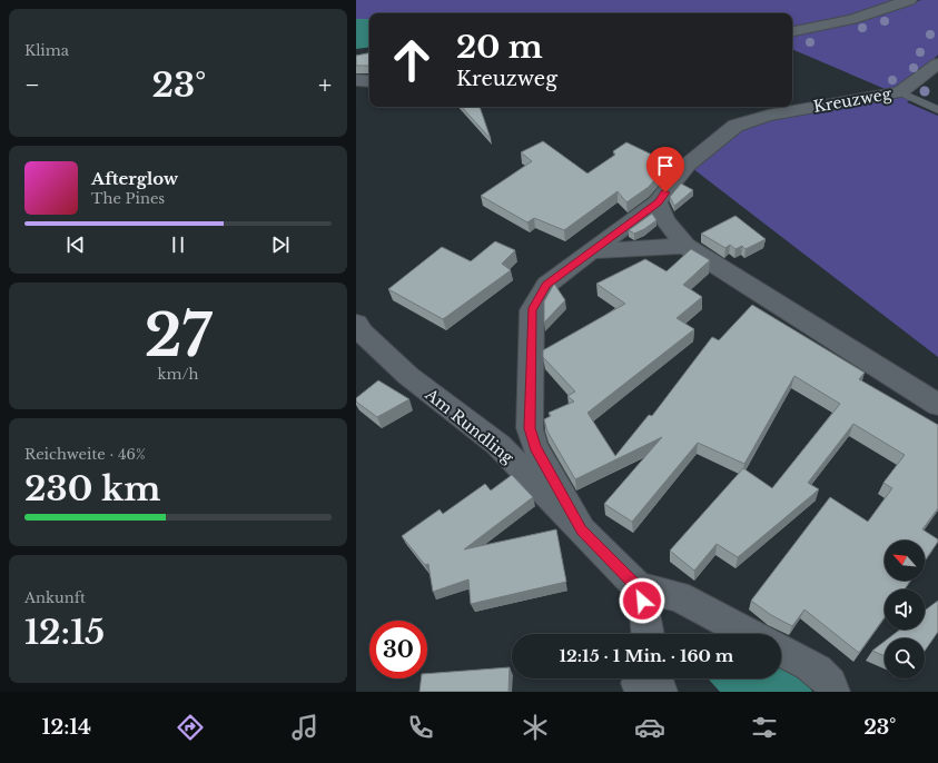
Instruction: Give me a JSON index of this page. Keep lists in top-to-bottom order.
{
  "streets": {
    "street": ["Kreuzweg", "Am Rundling"]
  },
  "crossings": [
    ["Kreuzweg", "Am Rundling"]
  ],
  "north": "top left",
  "page": {
    "tile": [
      "Klima",
      ["27", "km/h"],
      ["Reichweite · 46%", "230 km"],
      ["Ankunft", "12:15"]
    ],
    "turn": ["20 m", "Kreuzweg"],
    "heat": ["−", "23°", "+"],
    "song": ["Afterglow", "The Pines"],
    "limit": "30",
    "trip": "12:15 · 1 Min. · 160 m",
    "tabs": ["12:14", "23°"]
  }
}
